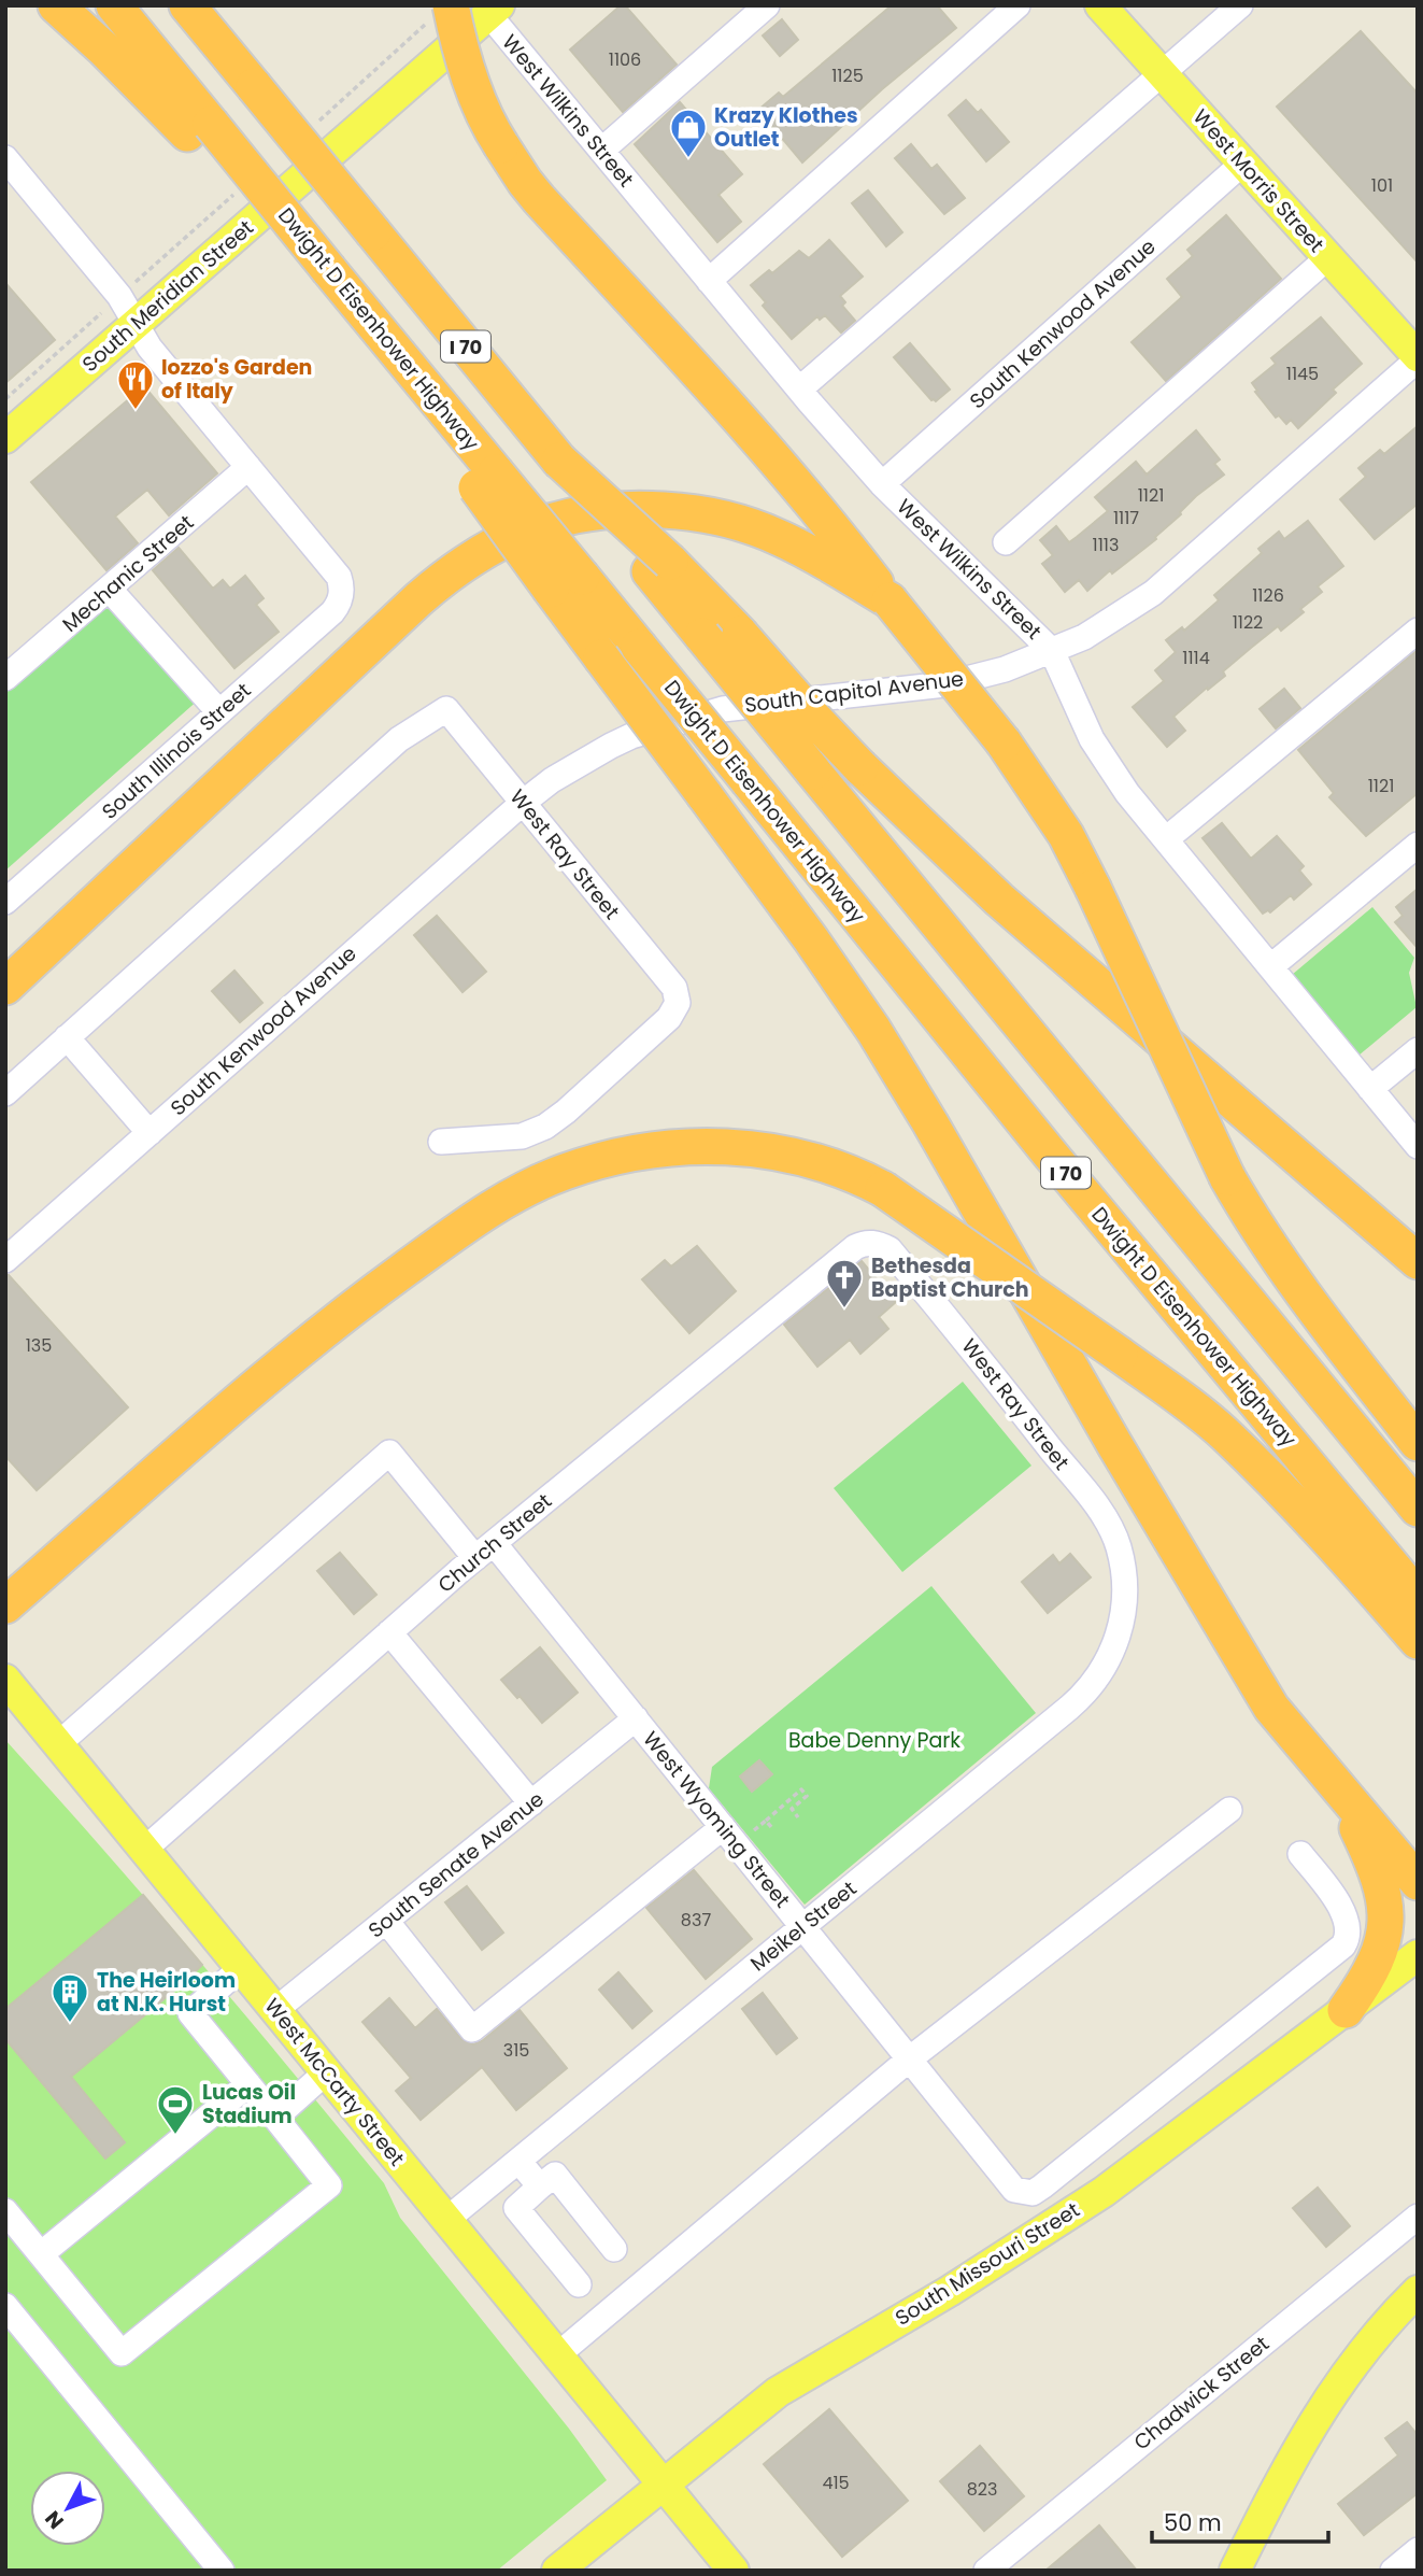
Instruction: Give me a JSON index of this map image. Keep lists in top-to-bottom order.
{
  "streets": {
    "highway": ["Dwight D Eisenhower Highway", "I 70"],
    "main road": [
      "West Morris Street",
      "South Meridian Street",
      "West McCarty Street",
      "South Missouri Street"
    ],
    "street": [
      "West Wilkins Street",
      "South Kenwood Avenue",
      "Mechanic Street",
      "South Capitol Avenue",
      "South Illinois Street",
      "West Ray Street",
      "Church Street",
      "West Wyoming Street",
      "South Senate Avenue",
      "Meikel Street",
      "Chadwick Street"
    ]
  },
  "crossings": [
    ["West Wilkins Street", "South Meridian Street"],
    ["West Wilkins Street", "South Kenwood Avenue"],
    ["West Wilkins Street", "South Capitol Avenue"],
    ["West Morris Street", "South Kenwood Avenue"],
    ["West Morris Street", "South Capitol Avenue"],
    ["South Kenwood Avenue", "South Capitol Avenue"],
    ["South Kenwood Avenue", "West Ray Street"],
    ["Mechanic Street", "South Illinois Street"],
    ["South Capitol Avenue", "West Ray Street"],
    ["West Ray Street", "Church Street"],
    ["West Ray Street", "Meikel Street"],
    ["Church Street", "West Wyoming Street"],
    ["Church Street", "West McCarty Street"],
    ["West Wyoming Street", "South Senate Avenue"],
    ["West Wyoming Street", "Meikel Street"],
    ["West Wyoming Street", "West McCarty Street"],
    ["West Wyoming Street", "South Missouri Street"],
    ["South Senate Avenue", "West McCarty Street"],
    ["Meikel Street", "West McCarty Street"],
    ["West McCarty Street", "South Missouri Street"]
  ],
  "parks": ["Babe Denny Park"],
  "places": {
    "shop": ["Krazy Klothes Outlet"],
    "restaurant": ["Iozzo's Garden of Italy"],
    "church": ["Bethesda Baptist Church"],
    "building": ["The Heirloom at N.K. Hurst"],
    "sports": ["Lucas Oil Stadium"]
  },
  "house_numbers": [
    "1106",
    "1125",
    "101",
    "1145",
    "1121",
    "1117",
    "1113",
    "1126",
    "1122",
    "1114",
    "1121",
    "135",
    "837",
    "315",
    "415",
    "823"
  ],
  "scale_bar": "50 m",
  "north": "bottom left"
}
